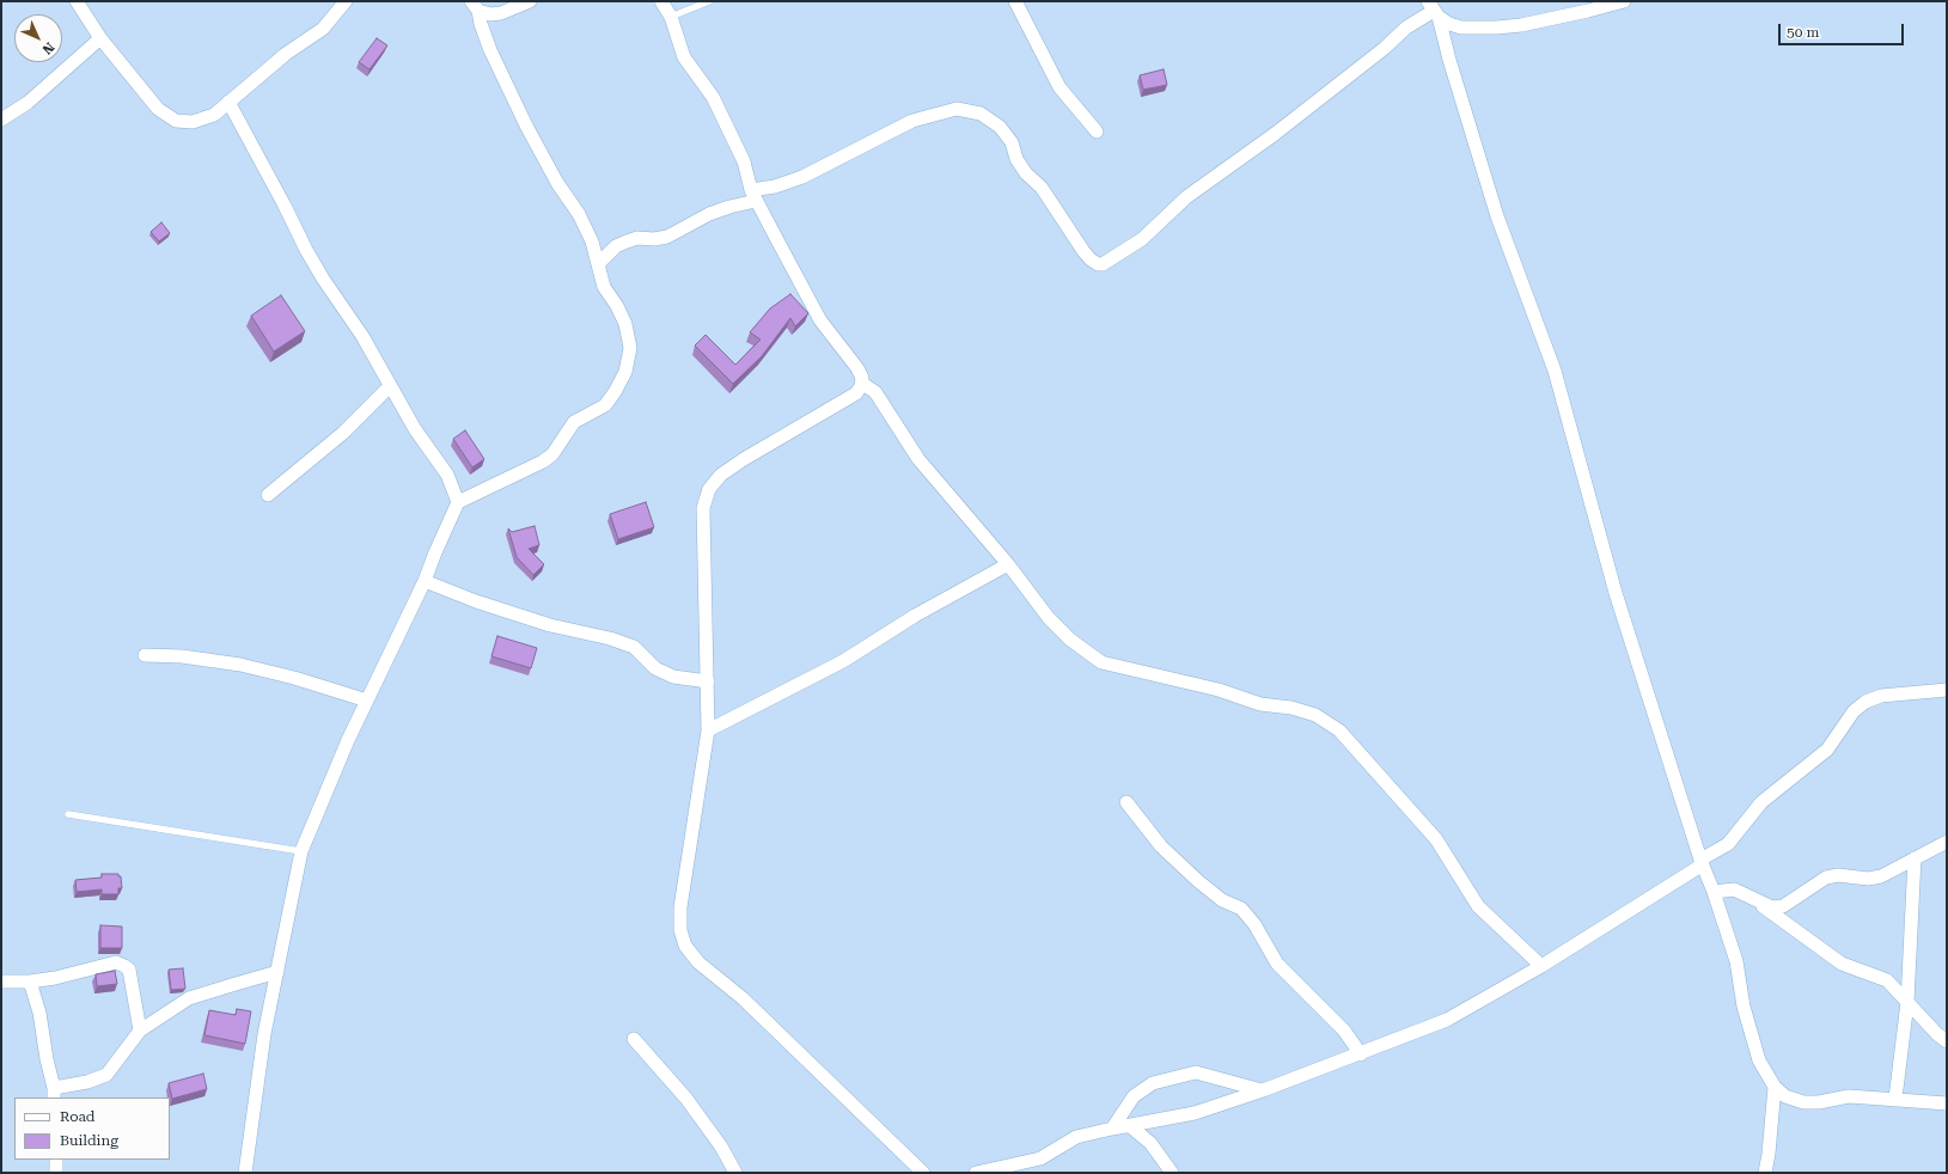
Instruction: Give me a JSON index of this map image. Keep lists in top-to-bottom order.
{
  "legend": ["Road", "Building"],
  "scale_bar": "50 m",
  "north": "bottom right"
}
